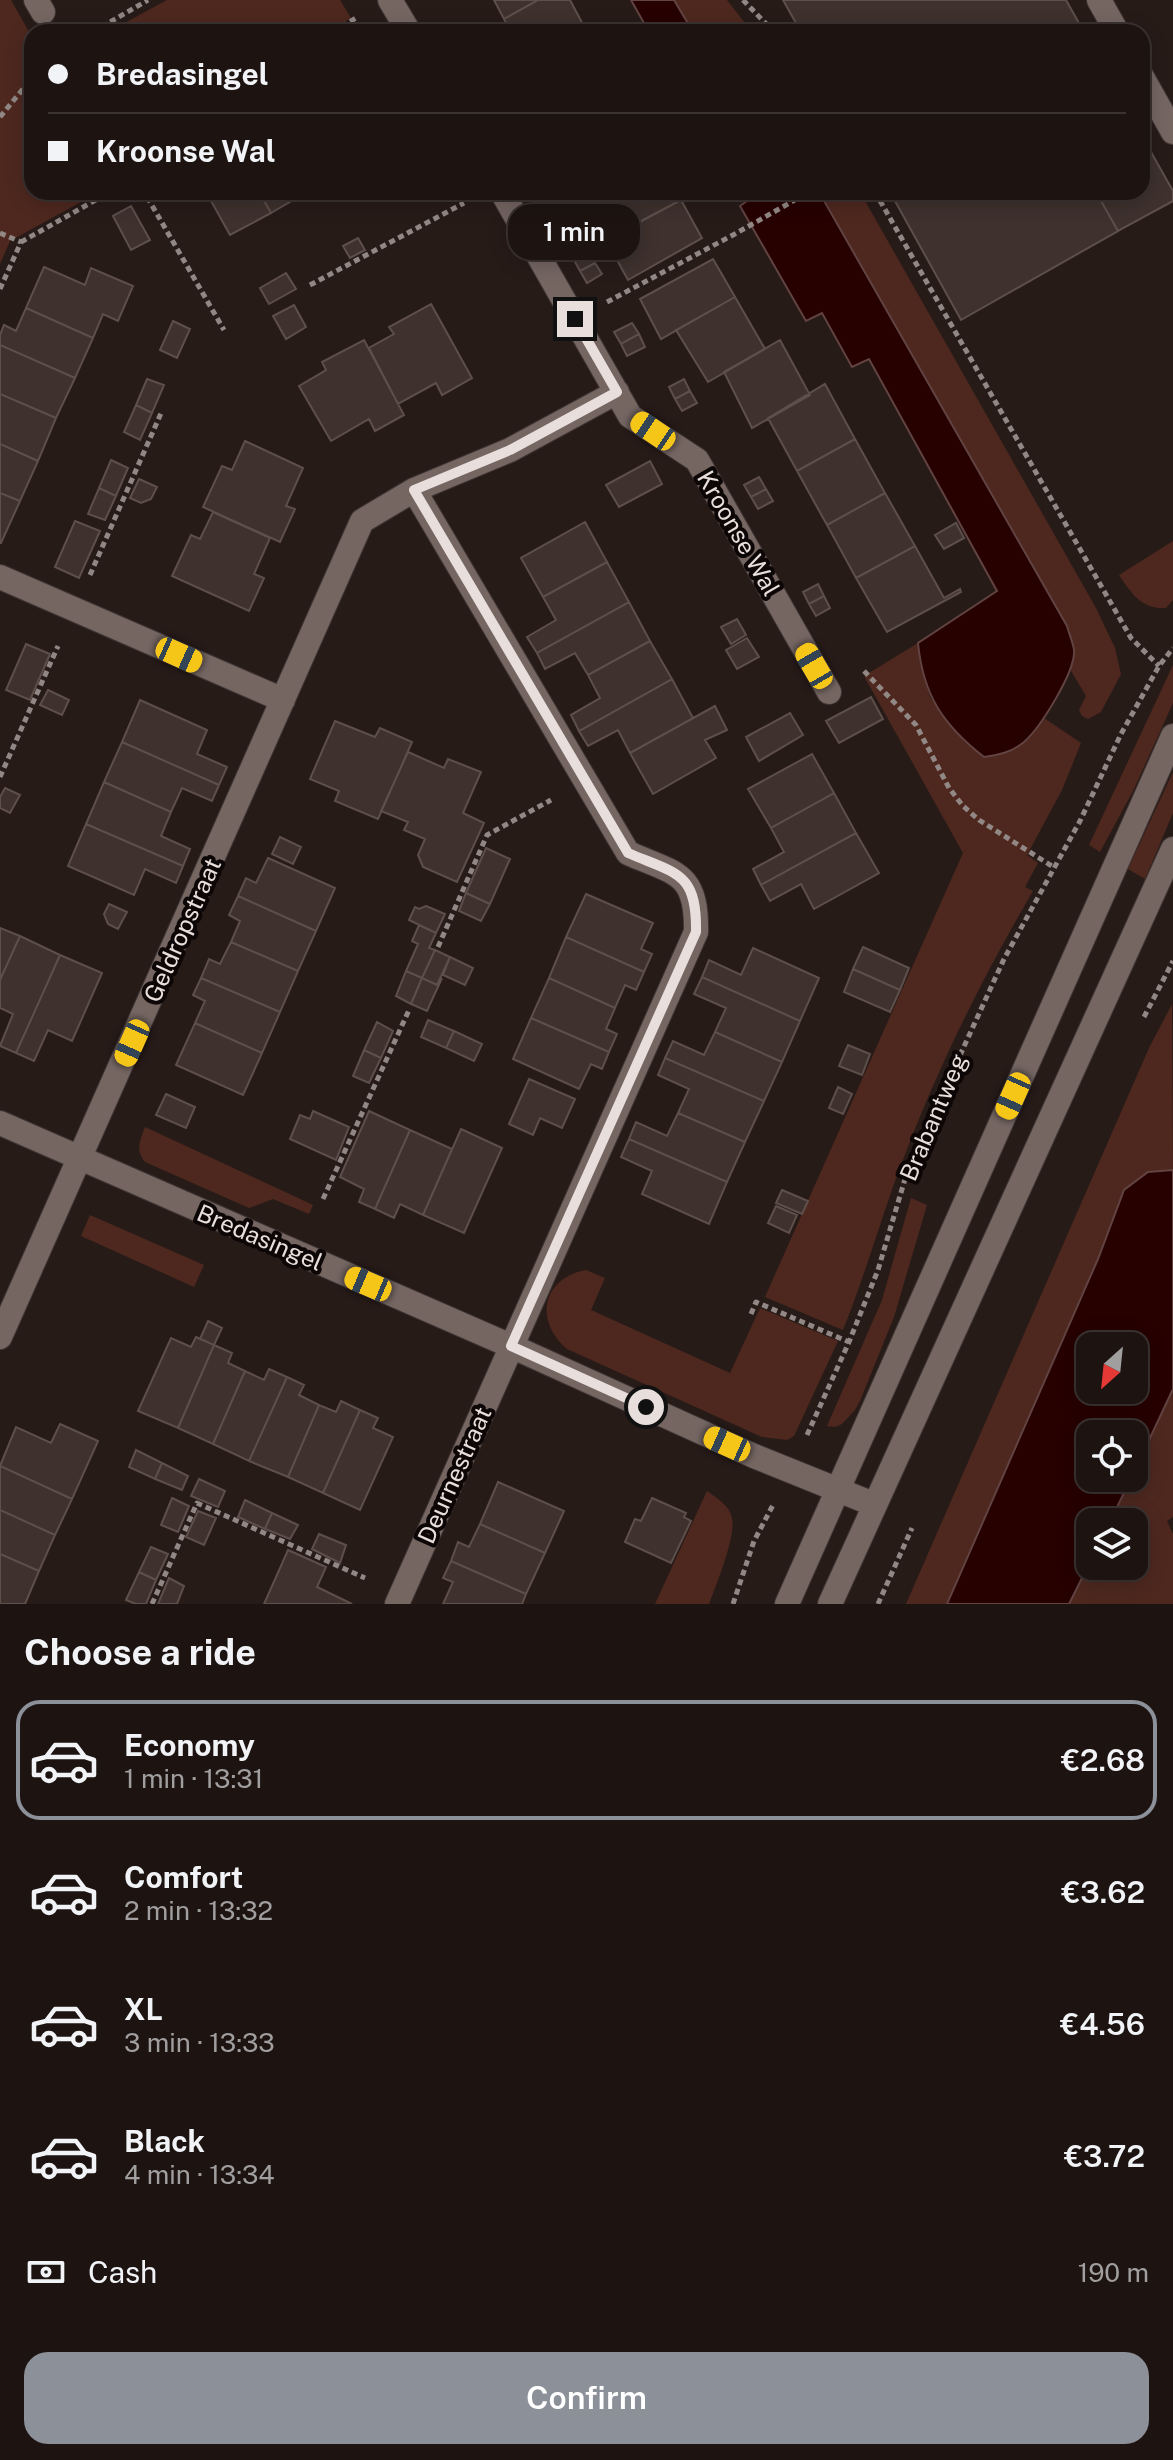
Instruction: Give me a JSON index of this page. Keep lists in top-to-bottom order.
{
  "streets": {
    "street": [
      "Kroonse Wal",
      "Geldropstraat",
      "Bredasingel",
      "Deurnestraat"
    ],
    "path": ["Brabantweg"]
  },
  "crossings": [
    ["Kroonse Wal", "Geldropstraat"],
    ["Geldropstraat", "Bredasingel"],
    ["Brabantweg", "Bredasingel"],
    ["Bredasingel", "Deurnestraat"]
  ],
  "north": "bottom left",
  "page": {
    "banner": ["Bredasingel", "Kroonse Wal"],
    "bubble": "1 min",
    "heading": "Choose a ride",
    "list": [
      {
        "name": "Economy",
        "note": "1 min · 13:31",
        "value": "€2.68"
      },
      {
        "name": "Comfort",
        "note": "2 min · 13:32",
        "value": "€3.62"
      },
      {
        "name": "XL",
        "note": "3 min · 13:33",
        "value": "€4.56"
      },
      {
        "name": "Black",
        "note": "4 min · 13:34",
        "value": "€3.72"
      }
    ],
    "pay": ["Cash", "190 m"],
    "buttons": "Confirm"
  }
}
